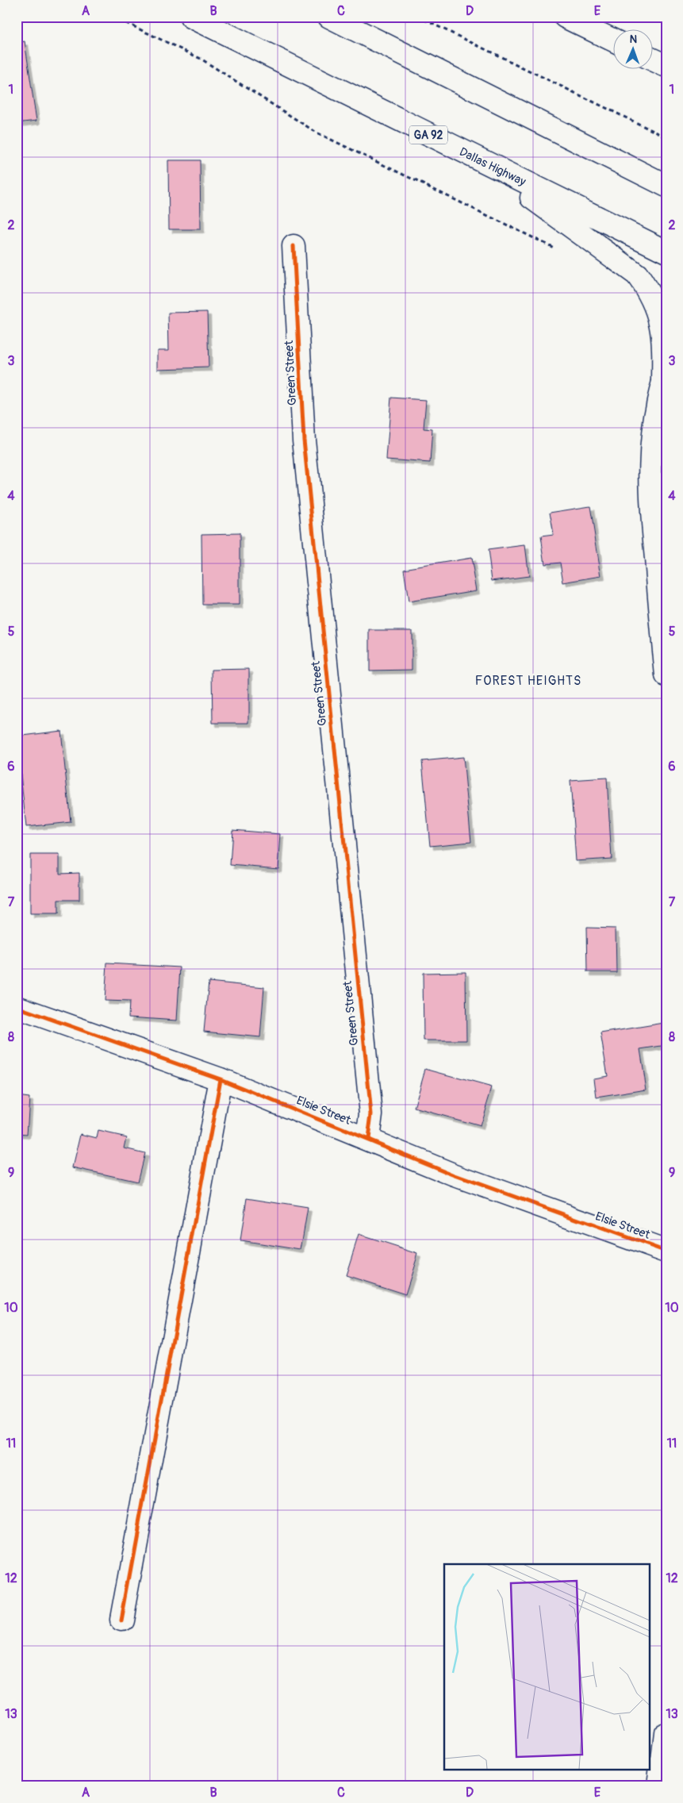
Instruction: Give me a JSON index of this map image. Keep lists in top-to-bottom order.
{
  "streets": {
    "street": [
      "GA 92",
      "Dallas Highway",
      "Green Street",
      "Elsie Street"
    ]
  },
  "crossings": [
    ["Green Street", "Elsie Street"]
  ],
  "districts": ["FOREST HEIGHTS"],
  "north": "top",
  "grid": {
    "columns": [
      "A",
      "B",
      "C",
      "D",
      "E"
    ],
    "rows": [
      "1",
      "2",
      "3",
      "4",
      "5",
      "6",
      "7",
      "8",
      "9",
      "10",
      "11",
      "12",
      "13"
    ]
  }
}
